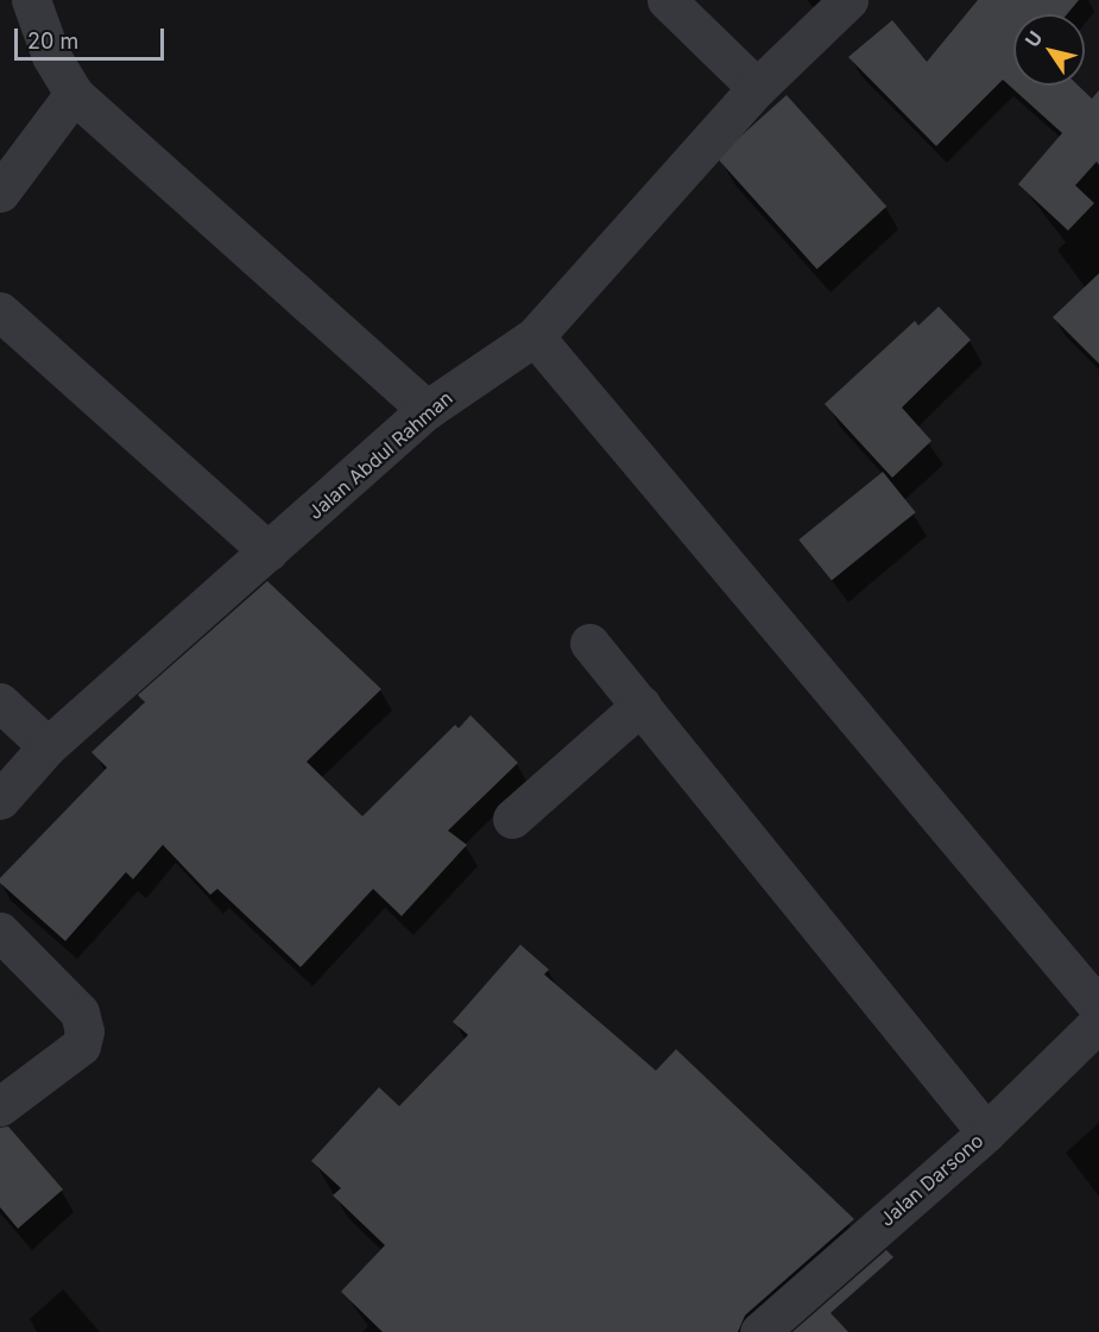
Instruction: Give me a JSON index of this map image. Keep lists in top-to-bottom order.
{
  "streets": {
    "street": ["Jalan Abdul Rahman", "Jalan Darsono"]
  },
  "scale_bar": "20 m",
  "north": "top left"
}
